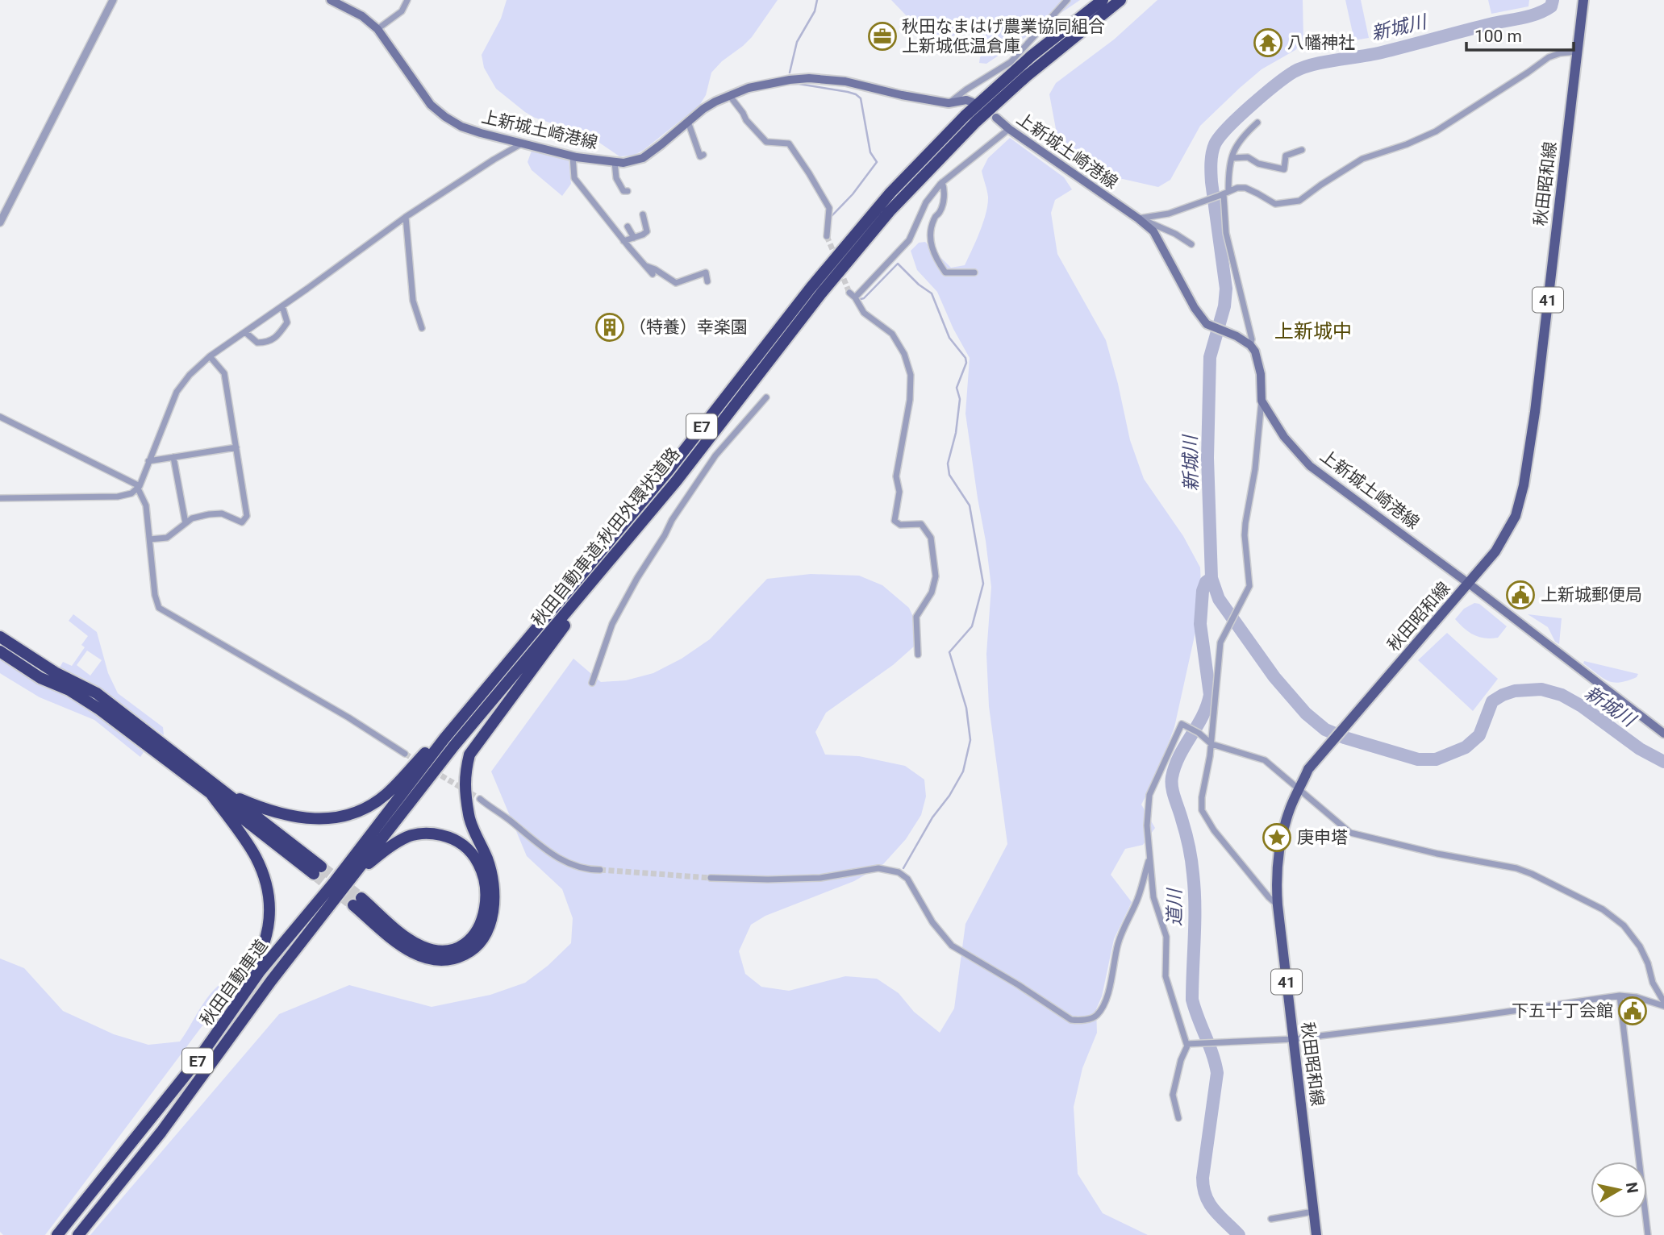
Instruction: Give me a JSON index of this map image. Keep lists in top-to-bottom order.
{
  "streets": {
    "highway": ["E7", "秋田自動車道;秋田外環状道路", "秋田自動車道"],
    "main road": ["上新城土崎港線", "秋田昭和線", "41"]
  },
  "crossings": [
    ["上新城土崎港線", "秋田昭和線"],
    ["秋田自動車道;秋田外環状道路", "秋田自動車道"]
  ],
  "districts": ["上新城中"],
  "water": ["新城川", "道川"],
  "places": {
    "office": ["秋田なまはげ農業協同組合 上新城低温倉庫"],
    "temple": ["八幡神社"],
    "building": ["（特養）幸楽園"],
    "public building": ["上新城郵便局", "下五十丁会館"],
    "place": ["庚申塔"]
  },
  "scale_bar": "100 m",
  "north": "right"
}
